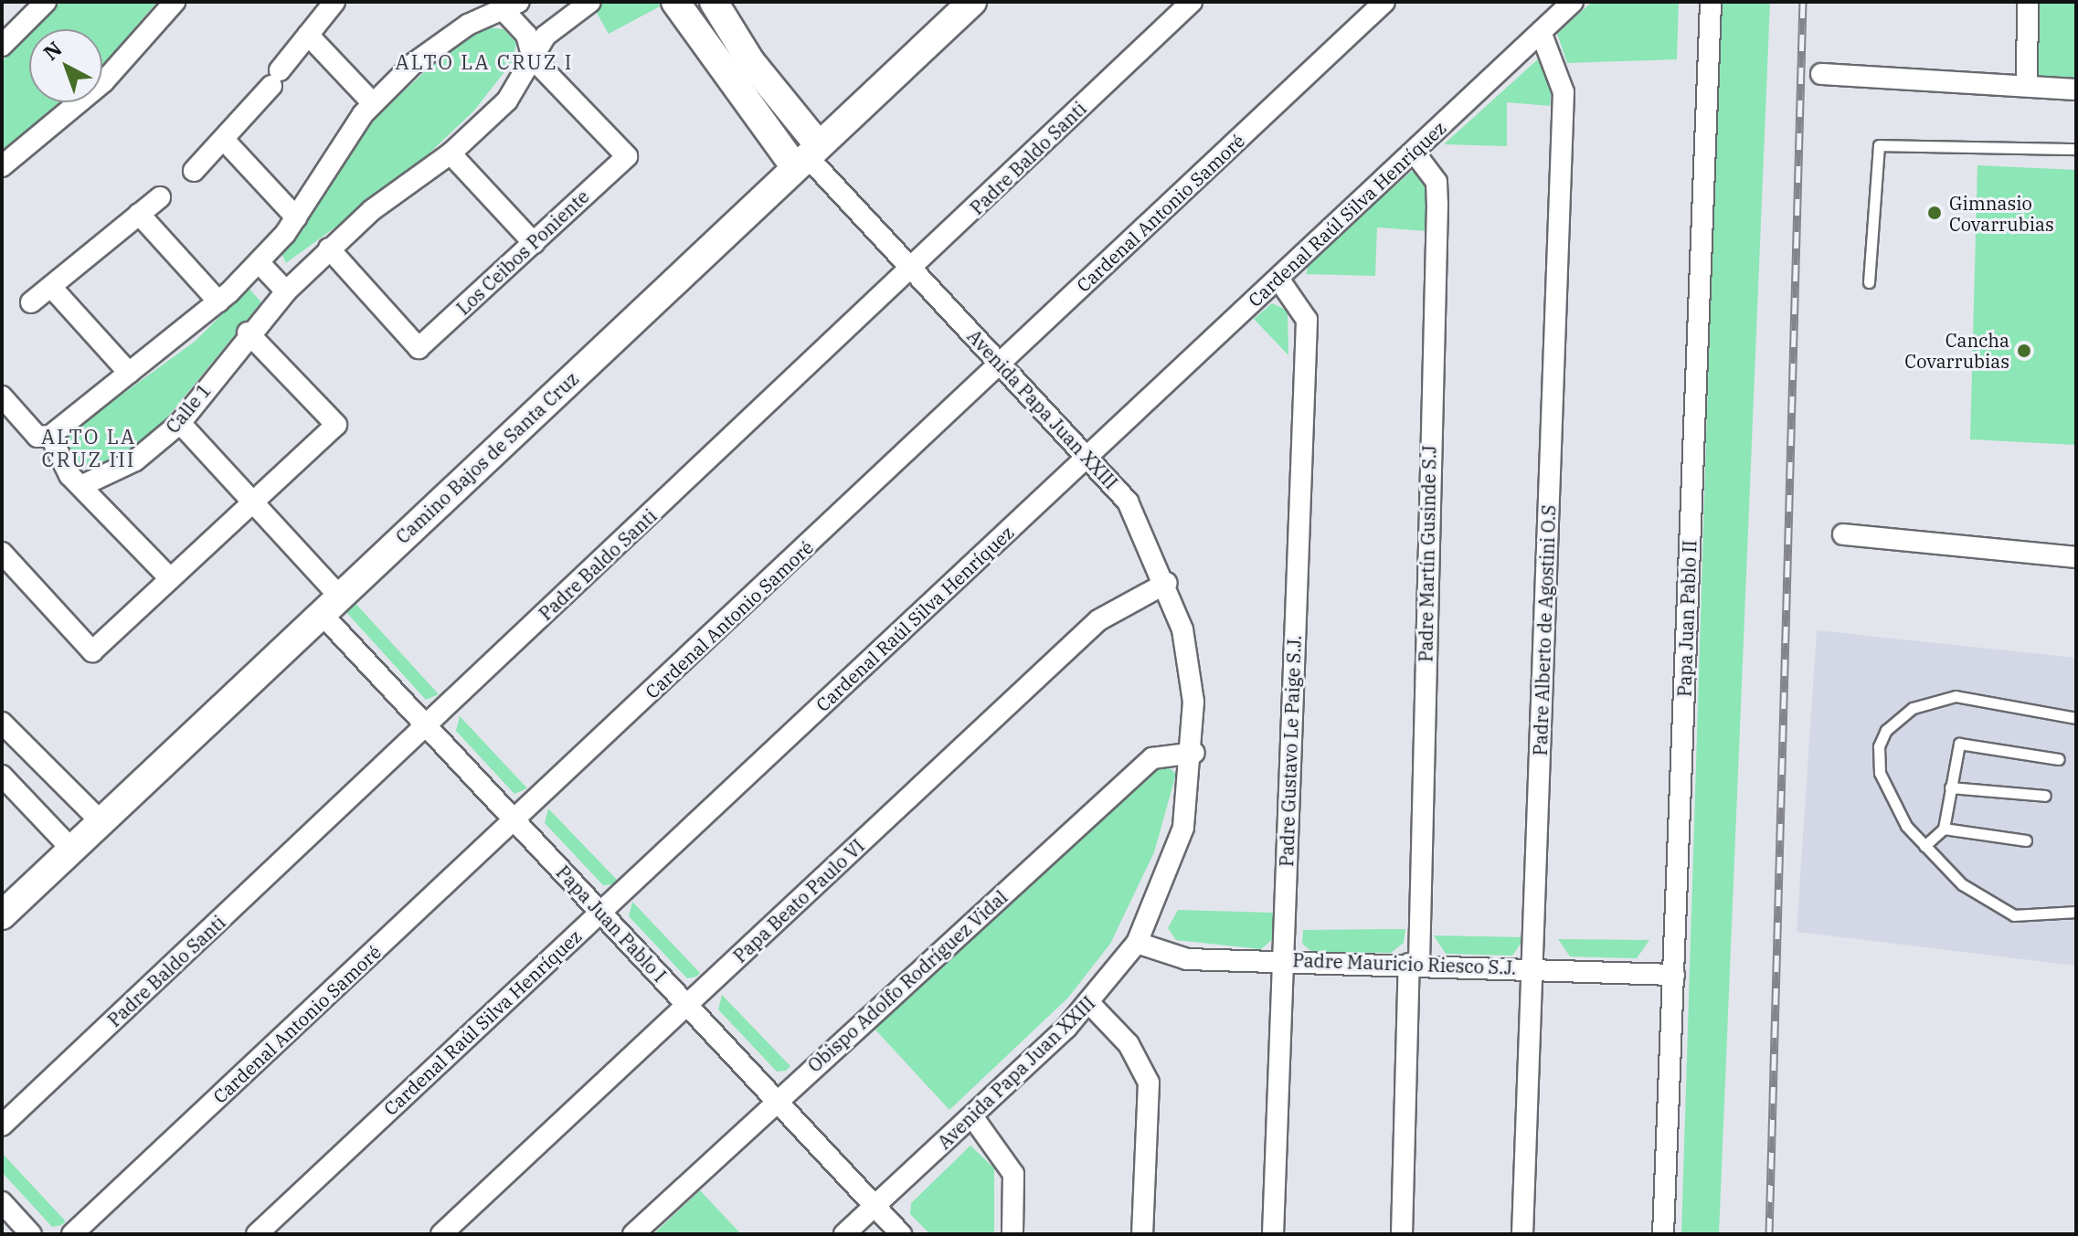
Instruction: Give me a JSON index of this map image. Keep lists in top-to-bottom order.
{
  "streets": {
    "street": [
      "Padre Baldo Santi",
      "Cardenal Antonio Samoré",
      "Cardenal Raúl Silva Henríquez",
      "Los Ceibos Poniente",
      "Calle 1",
      "Avenida Papa Juan XXIII",
      "Camino Bajos de Santa Cruz",
      "Padre Martín Gusinde S.J",
      "Papa Juan Pablo II",
      "Padre Alberto de Agostini O.S",
      "Padre Gustavo Le Paige S.J.",
      "Papa Beato Paulo VI",
      "Papa Juan Pablo I",
      "Padre Mauricio Riesco S.J.",
      "Obispo Adolfo Rodríguez Vidal"
    ]
  },
  "crossings": [
    ["Padre Baldo Santi", "Avenida Papa Juan XXIII"],
    ["Padre Baldo Santi", "Papa Juan Pablo I"],
    ["Cardenal Antonio Samoré", "Avenida Papa Juan XXIII"],
    ["Cardenal Antonio Samoré", "Papa Juan Pablo I"],
    ["Cardenal Raúl Silva Henríquez", "Avenida Papa Juan XXIII"],
    ["Cardenal Raúl Silva Henríquez", "Padre Martín Gusinde S.J"],
    ["Cardenal Raúl Silva Henríquez", "Padre Alberto de Agostini O.S"],
    ["Cardenal Raúl Silva Henríquez", "Padre Gustavo Le Paige S.J."],
    ["Cardenal Raúl Silva Henríquez", "Papa Juan Pablo I"],
    ["Los Ceibos Poniente", "Calle 1"],
    ["Calle 1", "Papa Juan Pablo I"],
    ["Avenida Papa Juan XXIII", "Camino Bajos de Santa Cruz"],
    ["Avenida Papa Juan XXIII", "Papa Beato Paulo VI"],
    ["Avenida Papa Juan XXIII", "Papa Juan Pablo I"],
    ["Avenida Papa Juan XXIII", "Padre Mauricio Riesco S.J."],
    ["Avenida Papa Juan XXIII", "Obispo Adolfo Rodríguez Vidal"],
    ["Camino Bajos de Santa Cruz", "Papa Juan Pablo I"],
    ["Padre Martín Gusinde S.J", "Padre Mauricio Riesco S.J."],
    ["Papa Juan Pablo II", "Padre Mauricio Riesco S.J."],
    ["Padre Alberto de Agostini O.S", "Padre Mauricio Riesco S.J."],
    ["Padre Gustavo Le Paige S.J.", "Padre Mauricio Riesco S.J."],
    ["Papa Beato Paulo VI", "Papa Juan Pablo I"],
    ["Papa Juan Pablo I", "Obispo Adolfo Rodríguez Vidal"]
  ],
  "districts": ["ALTO LA CRUZ I", "ALTO LA CRUZ III"],
  "places": ["Gimnasio Covarrubias", "Cancha Covarrubias"],
  "north": "top left"
}
